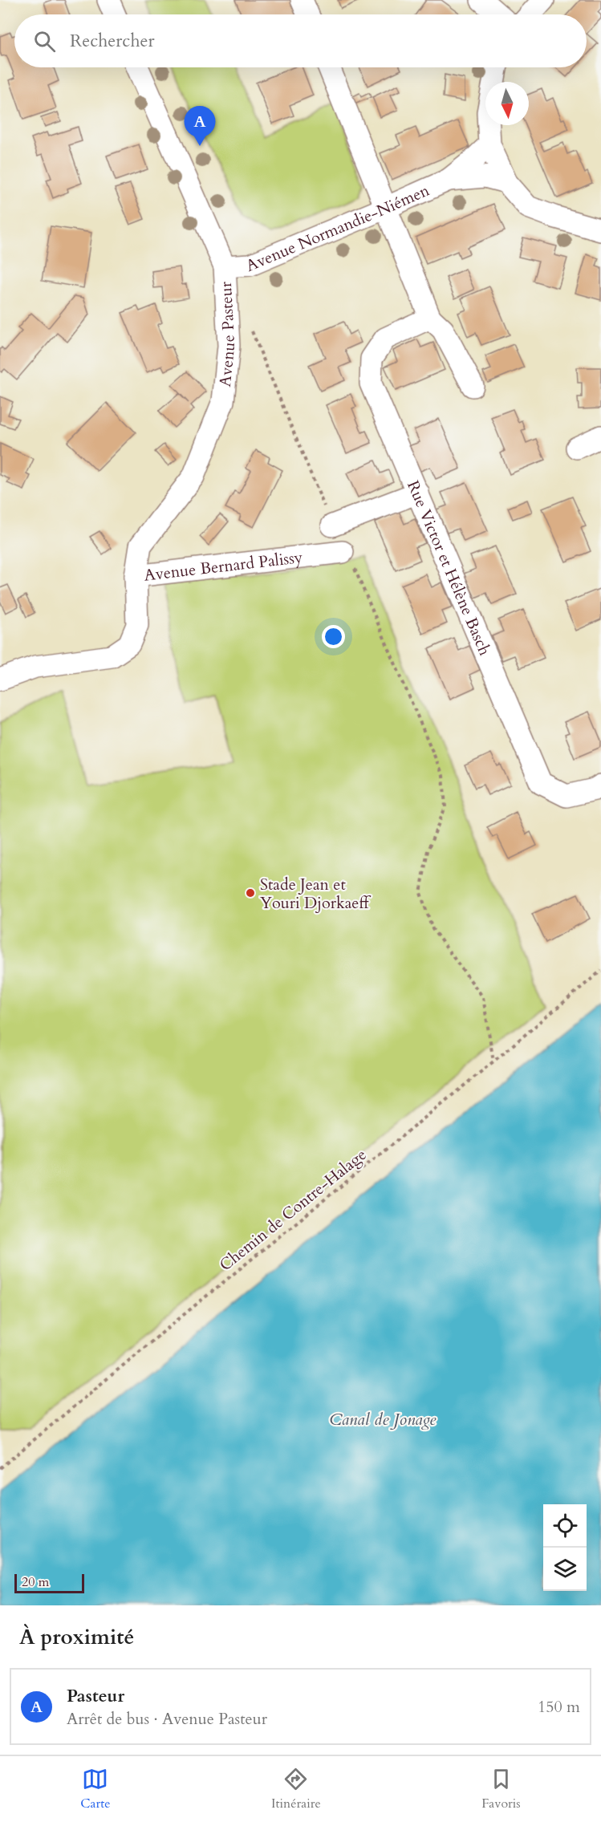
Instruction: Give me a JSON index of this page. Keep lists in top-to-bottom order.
{
  "streets": {
    "street": [
      "Avenue Normandie-Niémen",
      "Avenue Pasteur",
      "Avenue Bernard Palissy",
      "Rue Victor et Hélène Basch"
    ],
    "path": ["Chemin de Contre-Halage"]
  },
  "crossings": [
    ["Avenue Normandie-Niémen", "Avenue Pasteur"],
    ["Avenue Pasteur", "Avenue Bernard Palissy"]
  ],
  "water": ["Canal de Jonage"],
  "places": ["Stade Jean et Youri Djorkaeff"],
  "scale_bar": "20 m",
  "north": "bottom",
  "page": {
    "search": "Rechercher",
    "pins": "A",
    "scale": "20 m",
    "heading": "À proximité",
    "list": [
      {
        "mark": "A",
        "name": "Pasteur",
        "note": "Arrêt de bus · Avenue Pasteur",
        "value": "150 m"
      }
    ],
    "nav": ["Carte", "Itinéraire", "Favoris"]
  }
}
